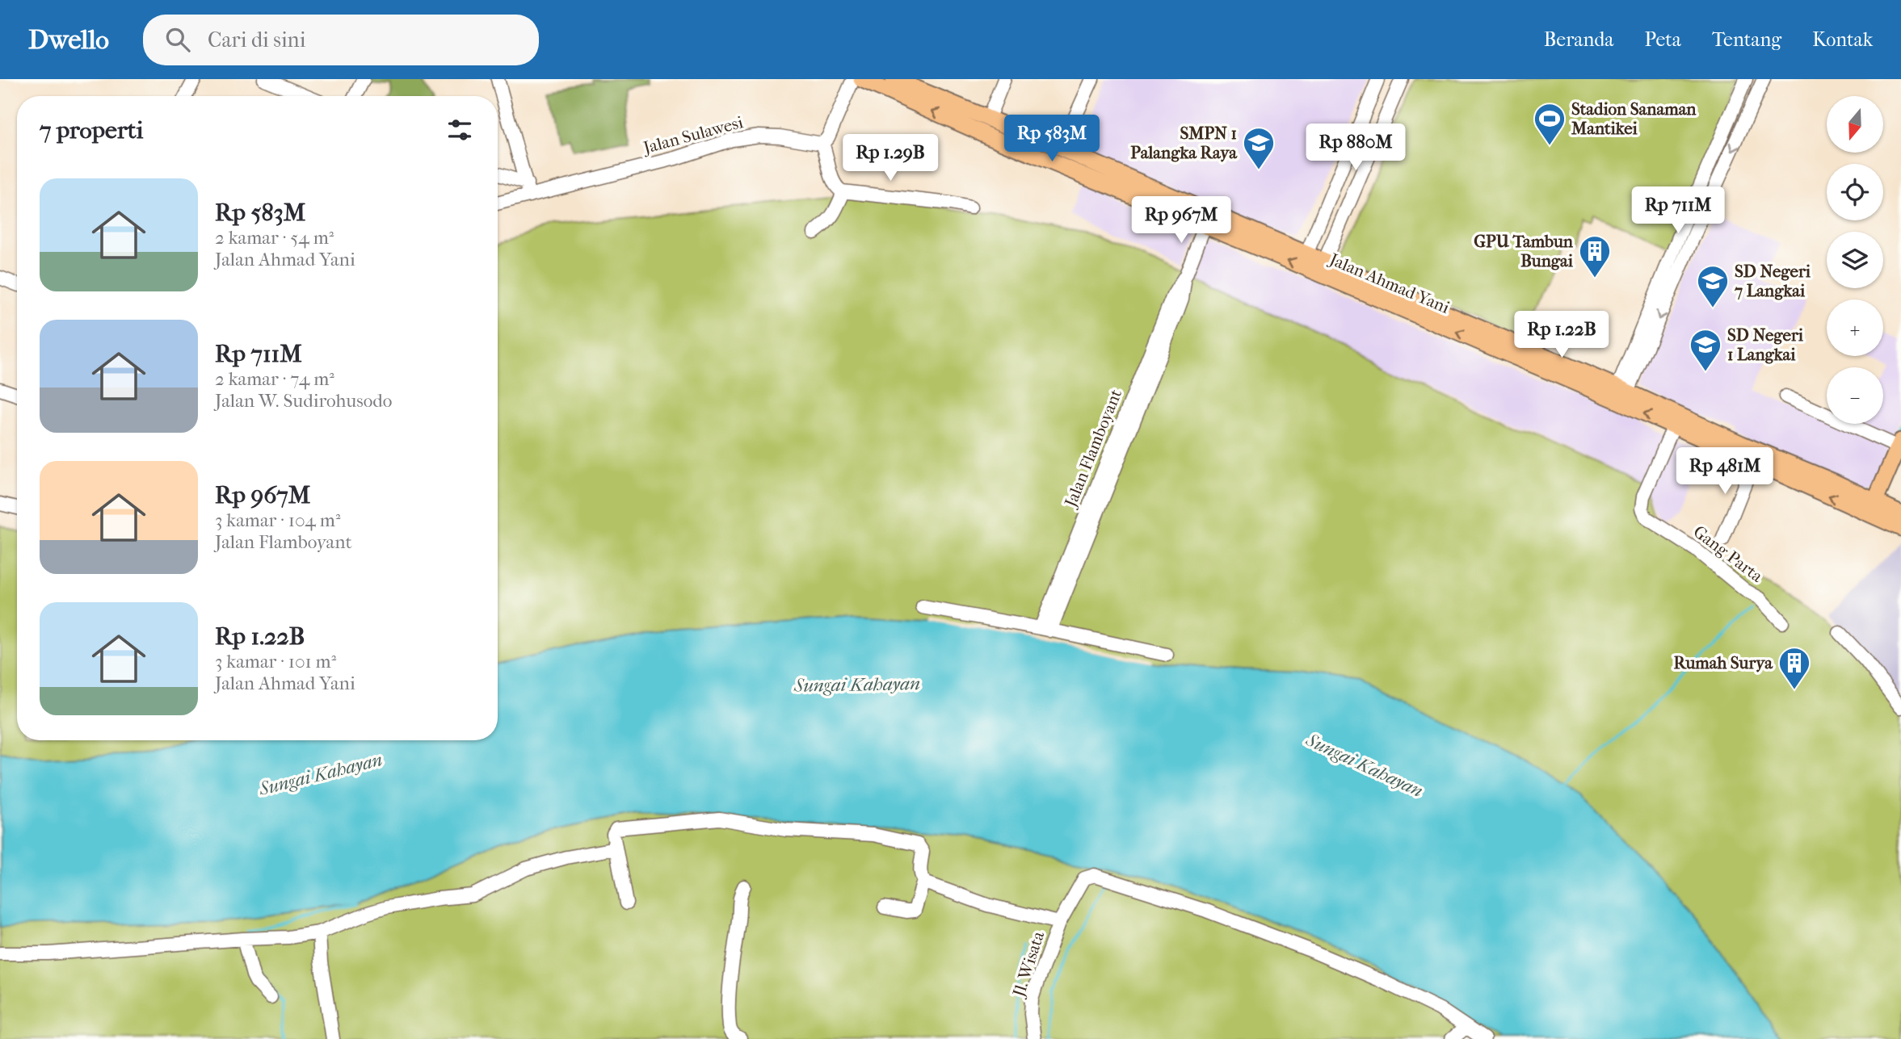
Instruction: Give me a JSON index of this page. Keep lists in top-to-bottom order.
{
  "streets": {
    "main road": ["Jalan Ahmad Yani"],
    "street": [
      "Jalan Sulawesi",
      "Jalan Flamboyant",
      "Gang Parta",
      "Jl. Wisata"
    ]
  },
  "crossings": [
    ["Jalan Ahmad Yani", "Jalan Flamboyant"],
    ["Jalan Ahmad Yani", "Gang Parta"]
  ],
  "water": ["Sungai Kahayan"],
  "places": {
    "sports": ["Stadion Sanaman Mantikei"],
    "school or university": ["SMPN 1 Palangka Raya", "SD Negeri 7 Langkai", "SD Negeri 1 Langkai"],
    "building": ["GPU Tambun Bungai", "Rumah Surya"]
  },
  "north": "bottom",
  "page": {
    "header": "Dwello",
    "search": "Cari di sini",
    "nav": [
      "Beranda",
      "Peta",
      "Tentang",
      "Kontak"
    ],
    "map_buttons": ["+", "−"],
    "heading": "7 properti",
    "price": [
      "Rp 583M",
      "Rp 880M",
      "Rp 1.29B",
      "Rp 711M",
      "Rp 967M",
      "Rp 1.22B",
      "Rp 481M"
    ],
    "list": [
      {
        "name": "Rp 583M",
        "note": "2 kamar · 54 m² · Jalan Ahmad Yani"
      },
      {
        "name": "Rp 711M",
        "note": "2 kamar · 74 m² · Jalan W. Sudirohusodo"
      },
      {
        "name": "Rp 967M",
        "note": "3 kamar · 104 m² · Jalan Flamboyant"
      },
      {
        "name": "Rp 1.22B",
        "note": "3 kamar · 101 m² · Jalan Ahmad Yani"
      }
    ]
  }
}
